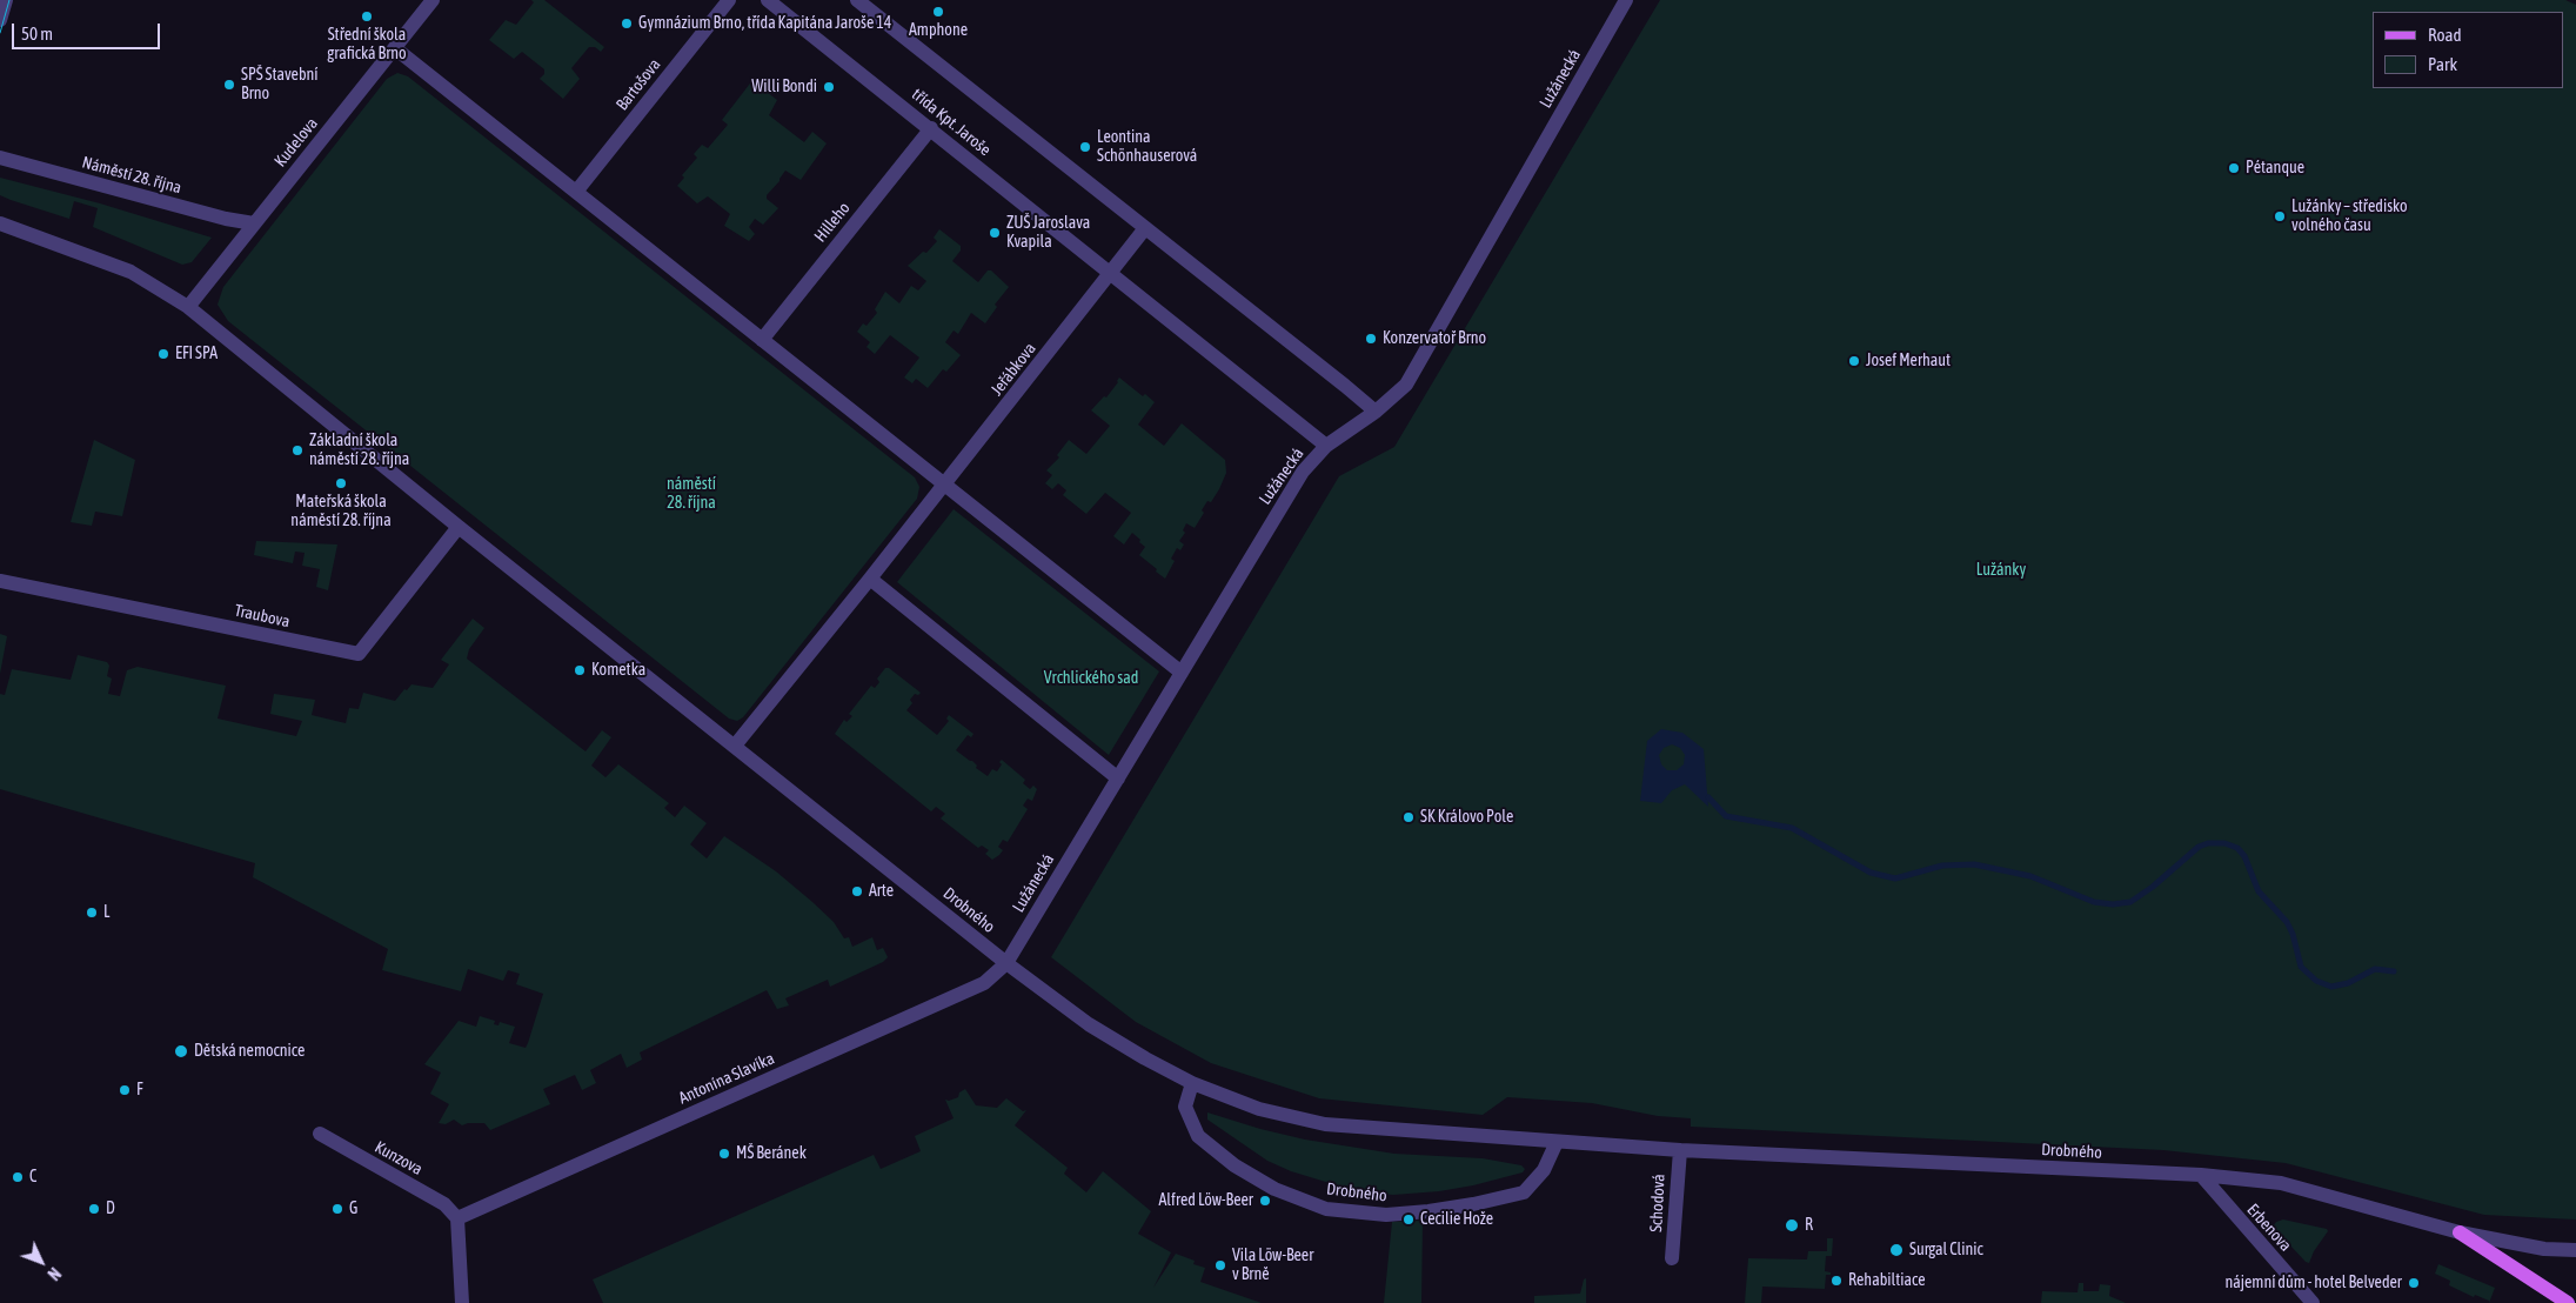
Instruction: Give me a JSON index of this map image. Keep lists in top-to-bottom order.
{
  "streets": {
    "street": [
      "Lužánecká",
      "Bartošova",
      "třída Kpt. Jaroše",
      "Kudelova",
      "Náměstí 28. října",
      "Hilleho",
      "Jeřábkova",
      "Traubova",
      "Drobného",
      "Antonína Slavíka",
      "Kunzova",
      "Schodová",
      "Erbenova"
    ]
  },
  "crossings": [
    ["Lužánecká", "třída Kpt. Jaroše"],
    ["Lužánecká", "Drobného"],
    ["Lužánecká", "Antonína Slavíka"],
    ["třída Kpt. Jaroše", "Hilleho"],
    ["třída Kpt. Jaroše", "Jeřábkova"],
    ["Kudelova", "Náměstí 28. října"],
    ["Drobného", "Antonína Slavíka"],
    ["Drobného", "Schodová"],
    ["Drobného", "Erbenova"],
    ["Antonína Slavíka", "Kunzova"]
  ],
  "parks": ["náměstí 28. října", "Lužánky", "Vrchlického sad"],
  "places": [
    "Amphone",
    "Střední škola grafická Brno",
    "Gymnázium Brno, třída Kapitána Jaroše 14",
    "SPŠ Stavební Brno",
    "Willi Bondi",
    "Leontina Schönhauserová",
    "Pétanque",
    "Lužánky – středisko volného času",
    "ZUŠ Jaroslava Kvapila",
    "Konzervatoř Brno",
    "EFI SPA",
    "Josef Merhaut",
    "Základní škola náměstí 28. října",
    "Mateřská škola náměstí 28. října",
    "Kometka",
    "SK Královo Pole",
    "Arte",
    "L",
    "Dětská nemocnice",
    "F",
    "MŠ Beránek",
    "C",
    "Alfred Löw-Beer",
    "D",
    "G",
    "Cecilie Hože",
    "R",
    "Surgal Clinic",
    "Vila Löw-Beer v Brně",
    "Rehabiltiace",
    "nájemní dům - hotel Belveder"
  ],
  "legend": ["Road", "Park"],
  "scale_bar": "50 m",
  "north": "bottom right"
}
